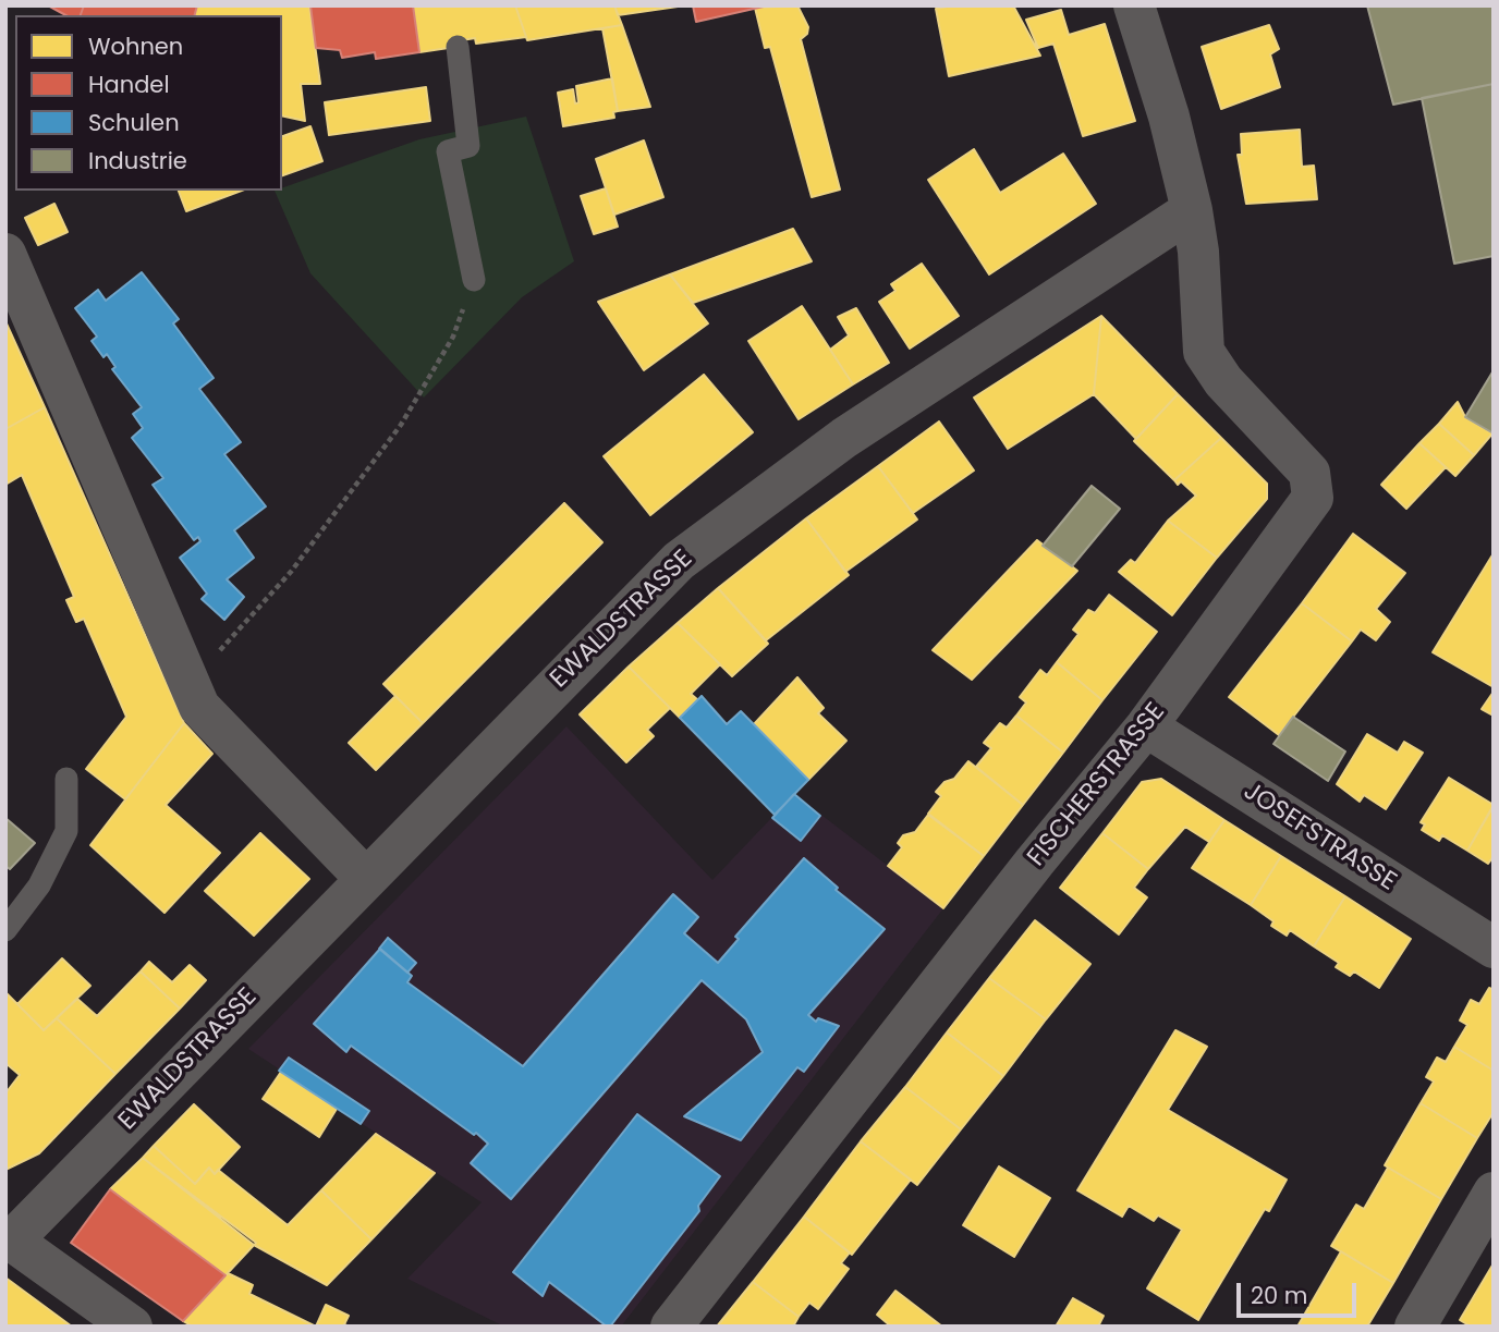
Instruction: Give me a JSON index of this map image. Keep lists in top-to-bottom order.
{
  "streets": {
    "street": ["EWALDSTRASSE", "FISCHERSTRASSE", "JOSEFSTRASSE"]
  },
  "crossings": [
    ["EWALDSTRASSE", "FISCHERSTRASSE"],
    ["FISCHERSTRASSE", "JOSEFSTRASSE"]
  ],
  "legend": [
    "Wohnen",
    "Handel",
    "Schulen",
    "Industrie"
  ],
  "scale_bar": "20 m"
}
